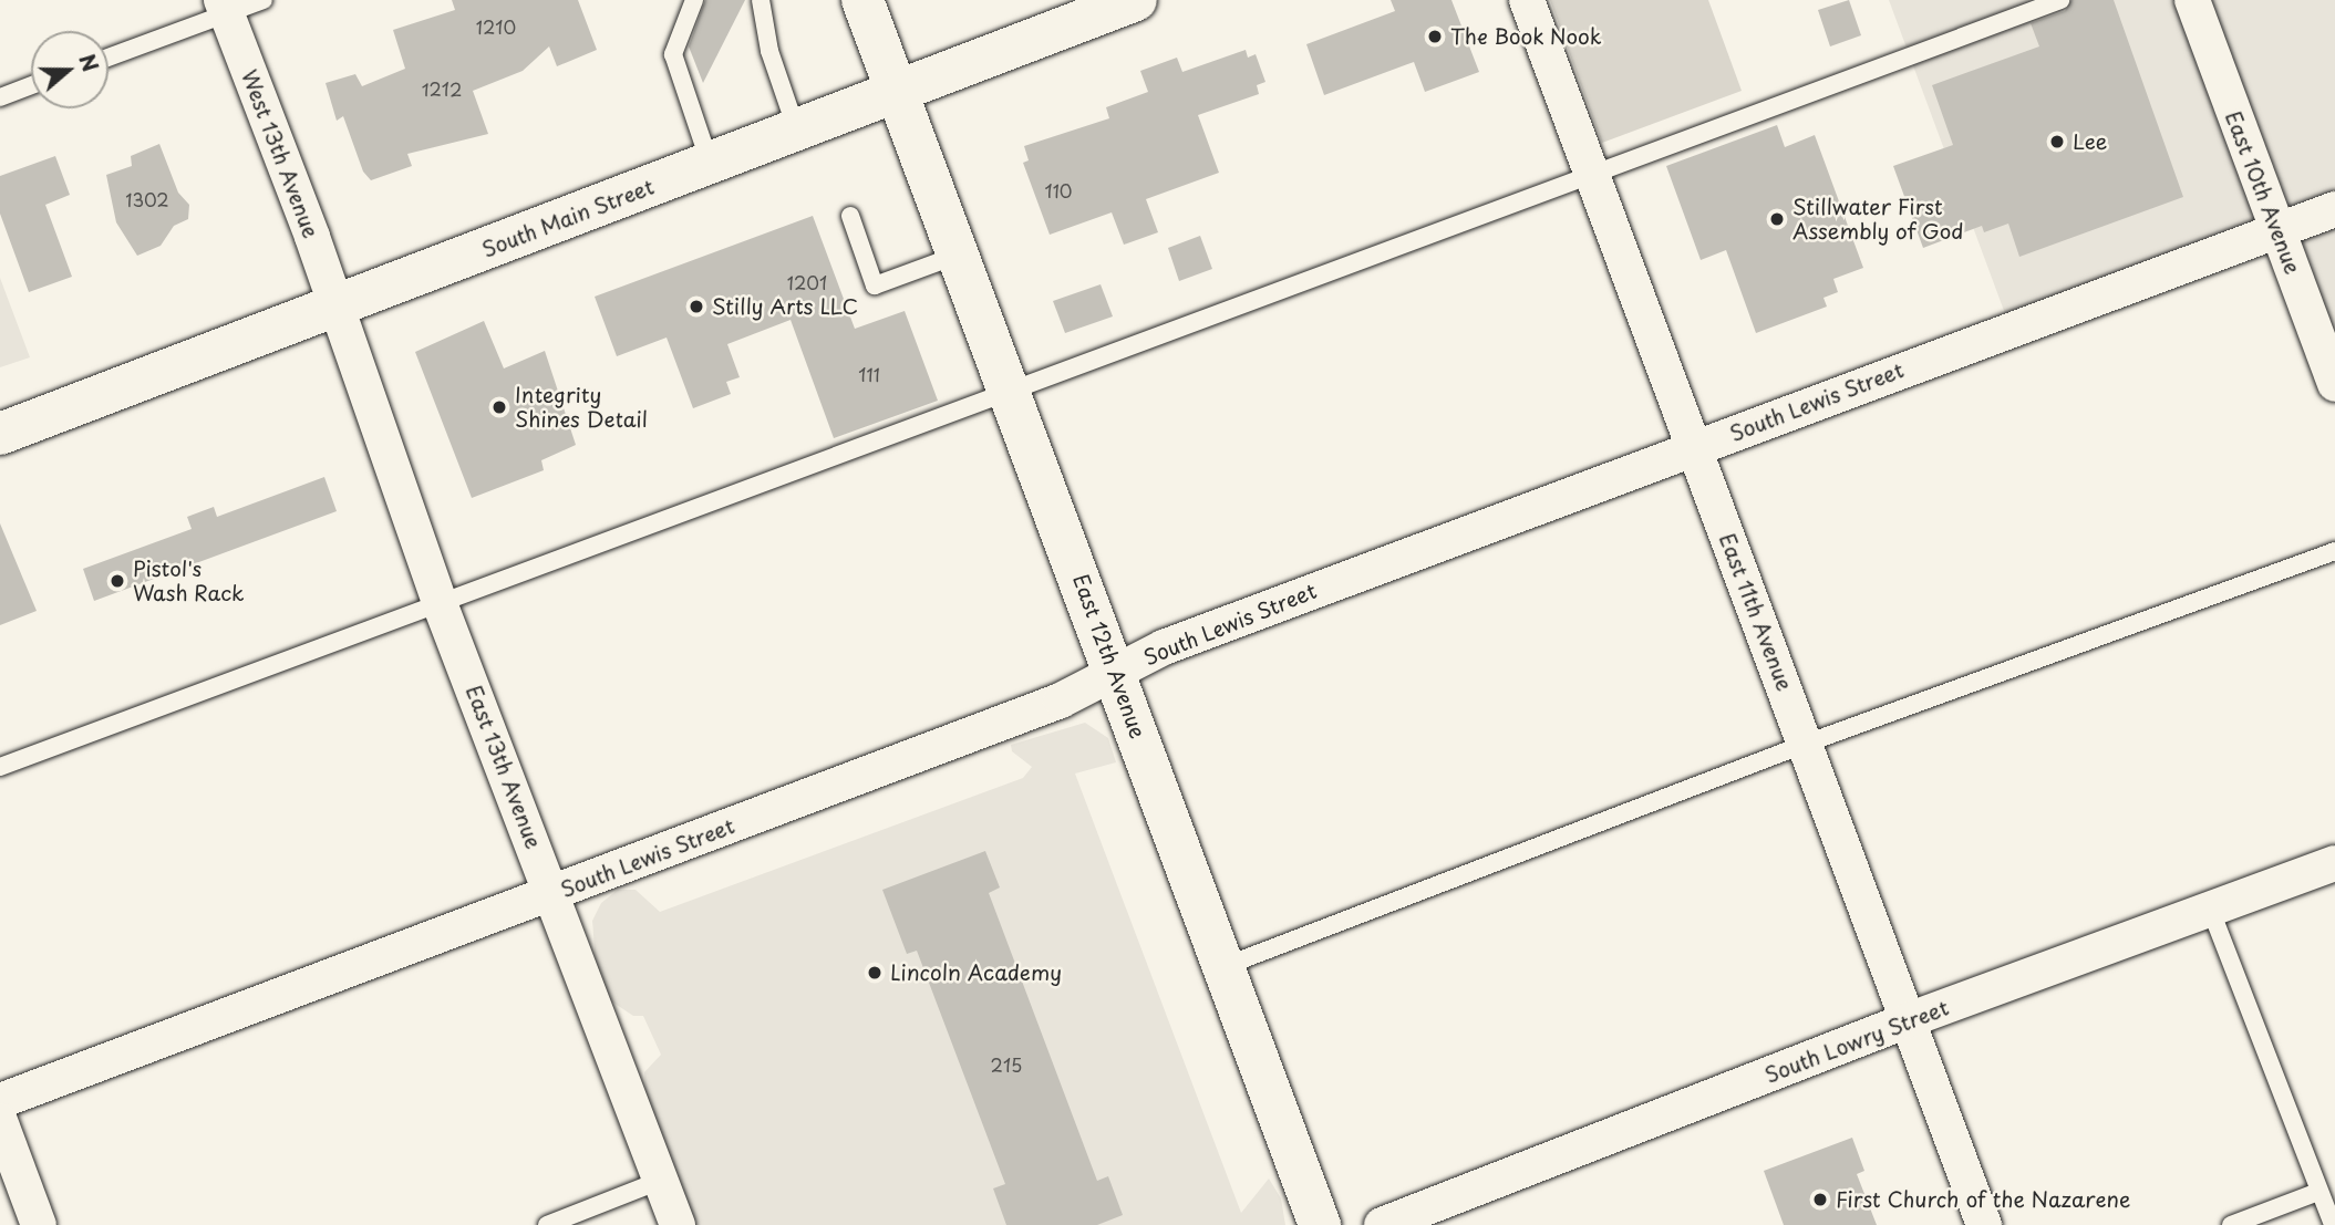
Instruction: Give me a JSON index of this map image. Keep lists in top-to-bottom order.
{
  "streets": {
    "main road": ["South Main Street", "East 12th Avenue"],
    "street": [
      "West 13th Avenue",
      "East 10th Avenue",
      "South Lewis Street",
      "East 11th Avenue",
      "East 13th Avenue",
      "South Lowry Street"
    ]
  },
  "crossings": [
    ["West 13th Avenue", "South Main Street"],
    ["West 13th Avenue", "East 13th Avenue"],
    ["East 10th Avenue", "South Lewis Street"],
    ["South Main Street", "East 12th Avenue"],
    ["South Main Street", "East 13th Avenue"],
    ["South Lewis Street", "East 11th Avenue"],
    ["South Lewis Street", "East 12th Avenue"],
    ["South Lewis Street", "East 13th Avenue"],
    ["East 11th Avenue", "South Lowry Street"]
  ],
  "places": [
    "The Book Nook",
    "Lee",
    "Stillwater First Assembly of God",
    "Stilly Arts LLC",
    "Integrity Shines Detail",
    "Pistol's Wash Rack",
    "Lincoln Academy",
    "First Church of the Nazarene"
  ],
  "house_numbers": [
    "1210",
    "1212",
    "110",
    "1302",
    "1201",
    "111",
    "215"
  ],
  "north": "right"
}
